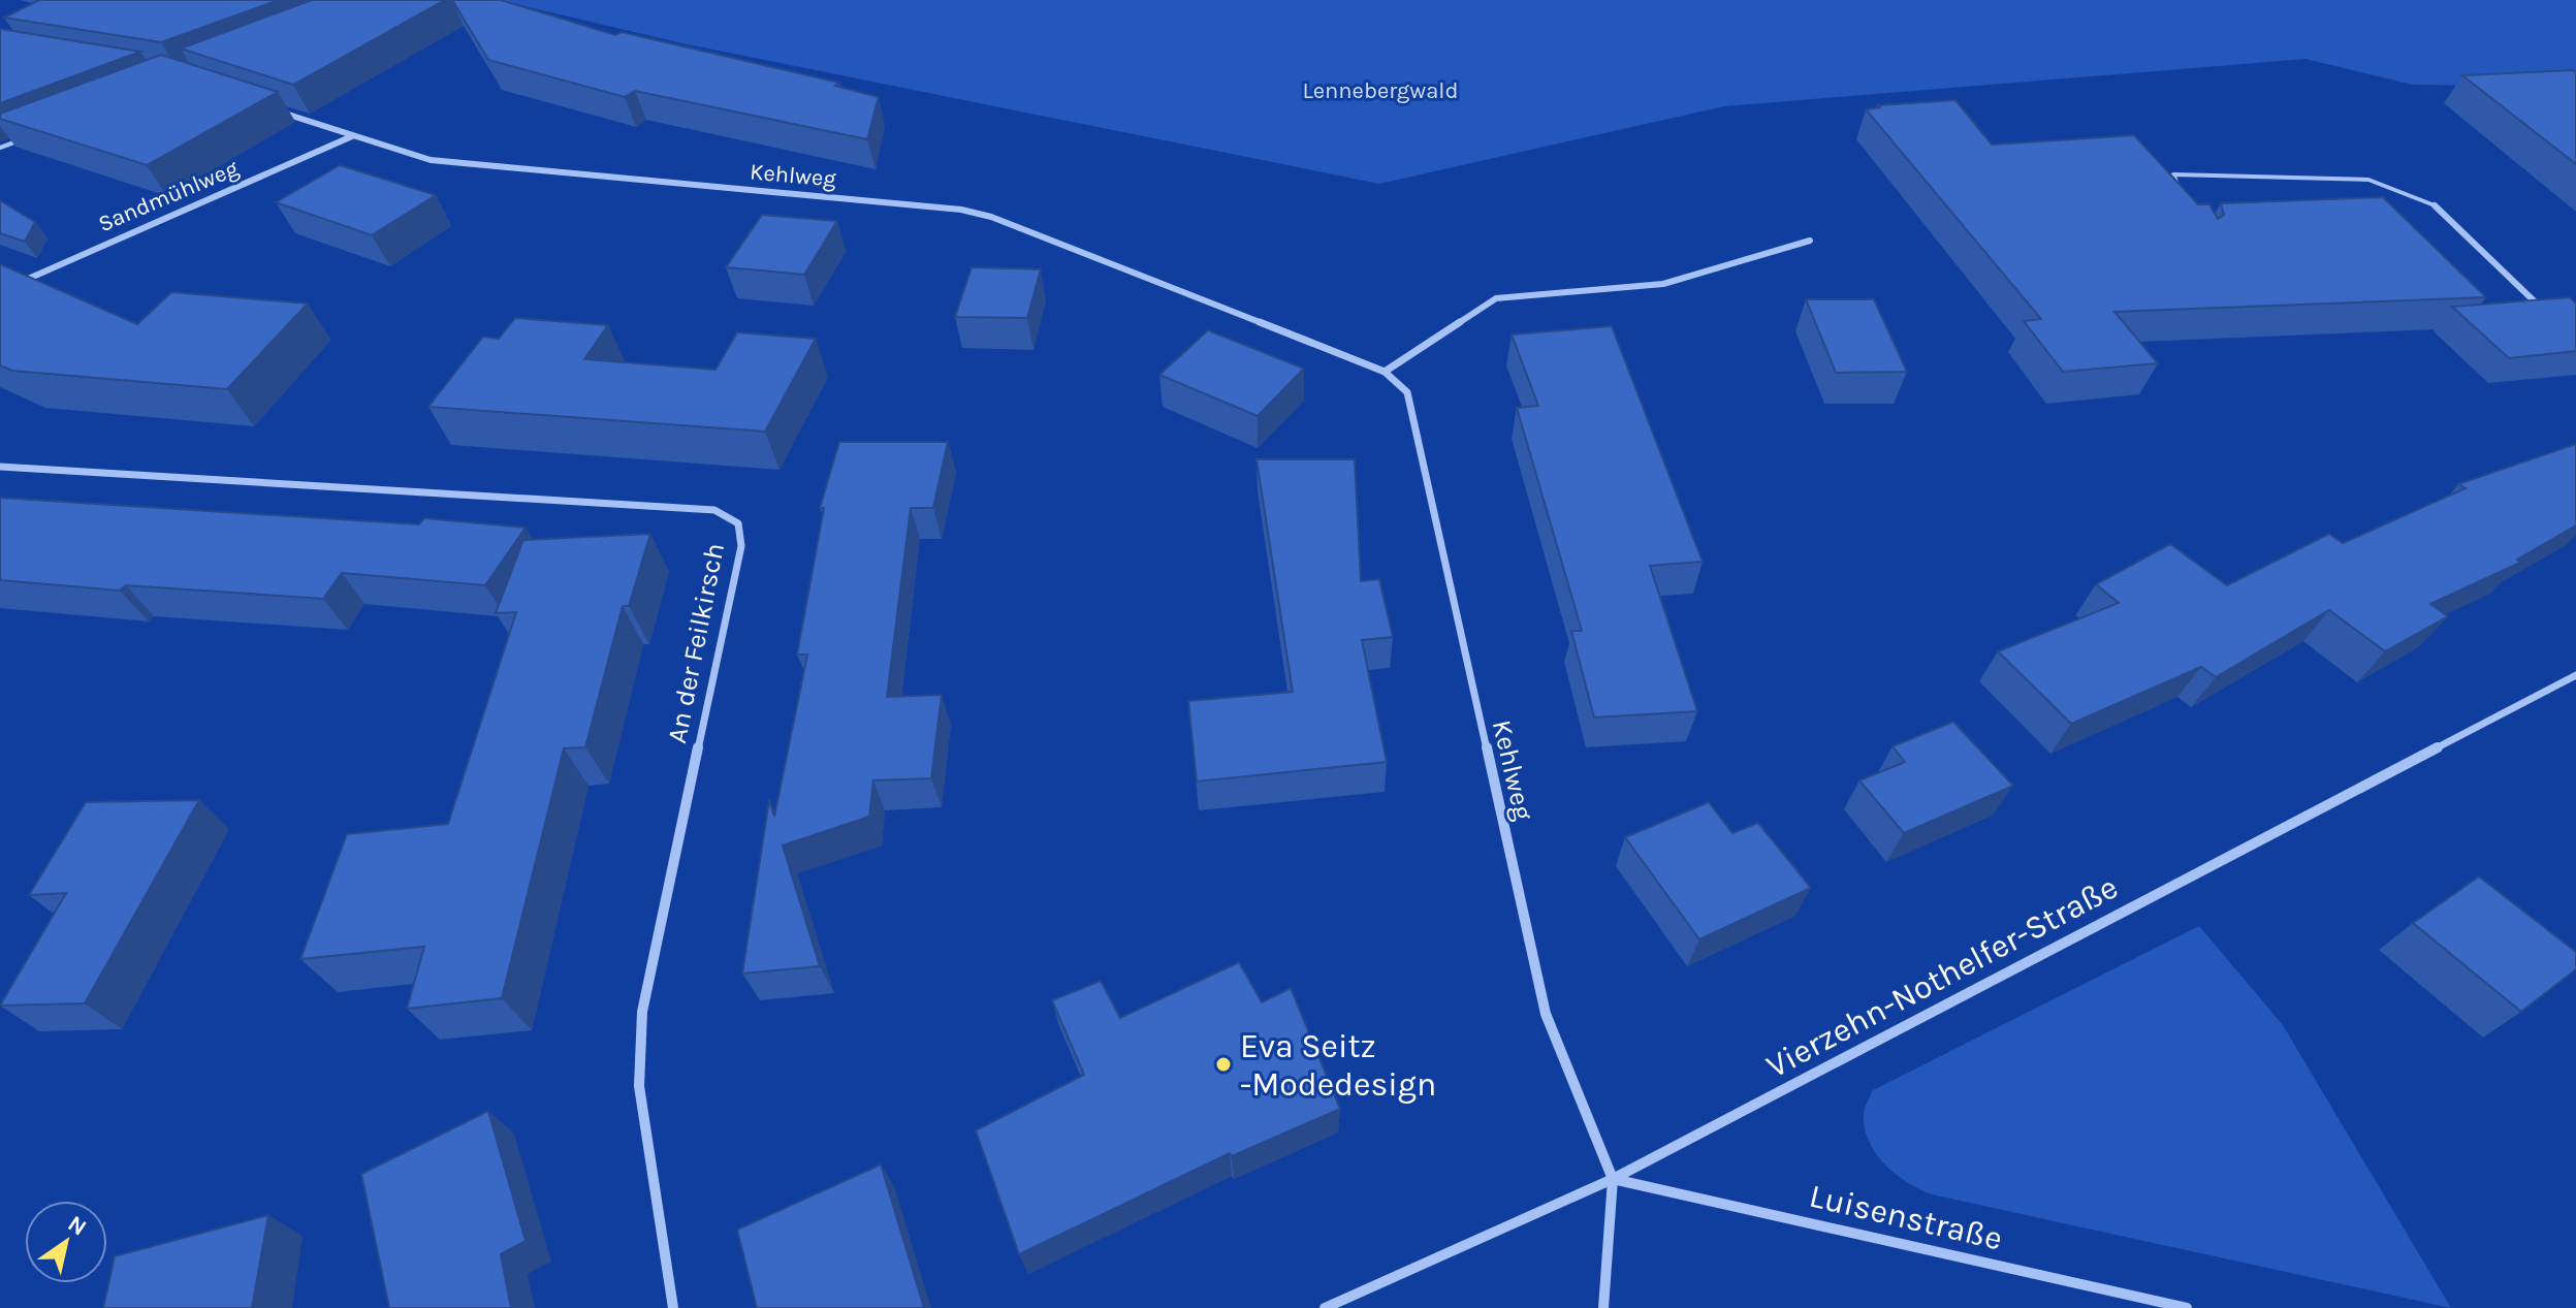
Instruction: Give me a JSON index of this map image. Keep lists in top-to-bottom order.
{
  "streets": {
    "street": [
      "Kehlweg",
      "Sandmühlweg",
      "An der Feilkirsch",
      "Vierzehn-Nothelfer-Straße",
      "Luisenstraße"
    ]
  },
  "crossings": [
    ["Kehlweg", "Sandmühlweg"],
    ["Kehlweg", "Vierzehn-Nothelfer-Straße"],
    ["Kehlweg", "Luisenstraße"],
    ["Vierzehn-Nothelfer-Straße", "Luisenstraße"]
  ],
  "parks": ["Lennebergwald"],
  "places": ["Eva Seitz -Modedesign"],
  "north": "top right"
}
